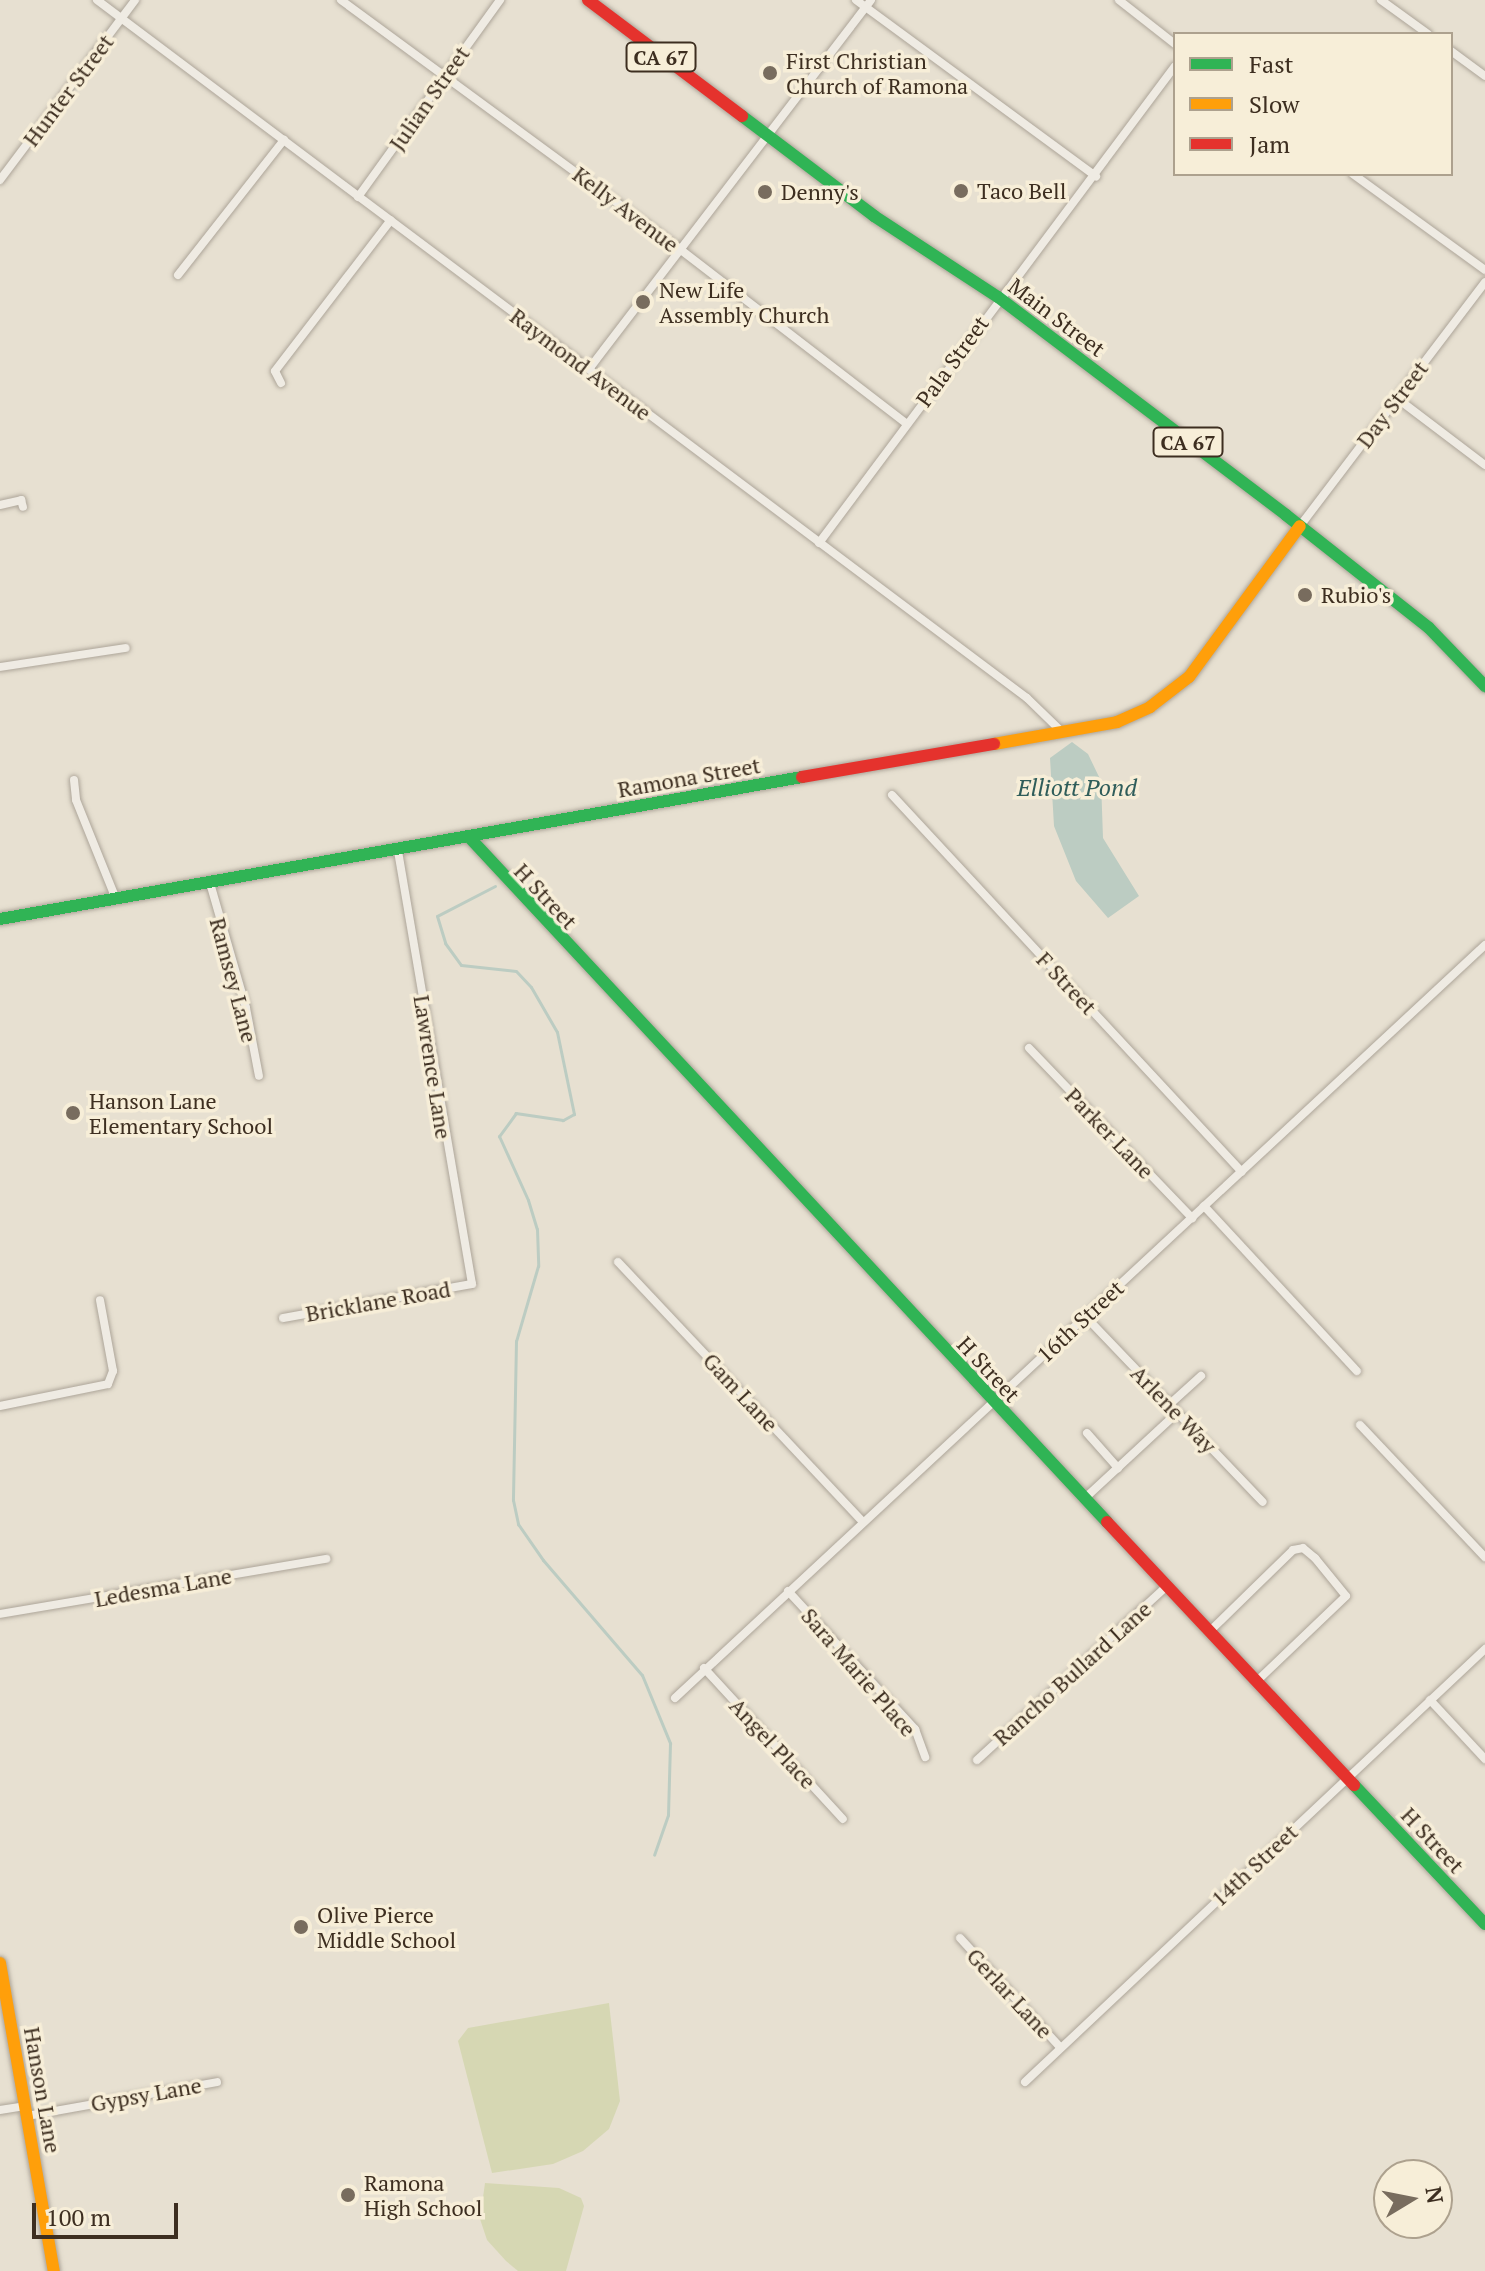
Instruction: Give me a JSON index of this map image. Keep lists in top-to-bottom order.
{
  "streets": {
    "main road": [
      "CA 67",
      "Main Street",
      "Ramona Street",
      "H Street",
      "Hanson Lane"
    ],
    "street": [
      "Hunter Street",
      "Julian Street",
      "Kelly Avenue",
      "Pala Street",
      "Raymond Avenue",
      "Day Street",
      "Ramsey Lane",
      "F Street",
      "Lawrence Lane",
      "Parker Lane",
      "Bricklane Road",
      "16th Street",
      "Gam Lane",
      "Arlene Way",
      "Ledesma Lane",
      "Sara Marie Place",
      "Rancho Bullard Lane",
      "Angel Place",
      "14th Street",
      "Gerlar Lane",
      "Gypsy Lane"
    ]
  },
  "crossings": [
    ["Hunter Street", "Raymond Avenue"],
    ["Julian Street", "Kelly Avenue"],
    ["Julian Street", "Raymond Avenue"],
    ["Kelly Avenue", "Pala Street"],
    ["Main Street", "Pala Street"],
    ["Main Street", "Day Street"],
    ["Main Street", "Ramona Street"],
    ["Pala Street", "Raymond Avenue"],
    ["Raymond Avenue", "Ramona Street"],
    ["Day Street", "Ramona Street"],
    ["Ramona Street", "H Street"],
    ["Ramona Street", "Ramsey Lane"],
    ["Ramona Street", "Lawrence Lane"],
    ["H Street", "16th Street"],
    ["H Street", "Rancho Bullard Lane"],
    ["H Street", "14th Street"],
    ["F Street", "16th Street"],
    ["Lawrence Lane", "Bricklane Road"],
    ["Parker Lane", "16th Street"],
    ["16th Street", "Gam Lane"],
    ["16th Street", "Arlene Way"],
    ["16th Street", "Sara Marie Place"],
    ["16th Street", "Angel Place"],
    ["14th Street", "Gerlar Lane"],
    ["Hanson Lane", "Gypsy Lane"]
  ],
  "water": ["Elliott Pond"],
  "places": [
    "First Christian Church of Ramona",
    "Taco Bell",
    "Denny's",
    "New Life Assembly Church",
    "Rubio's",
    "Hanson Lane Elementary School",
    "Olive Pierce Middle School",
    "Ramona High School"
  ],
  "legend": ["Fast", "Slow", "Jam"],
  "scale_bar": "100 m",
  "north": "right"
}
